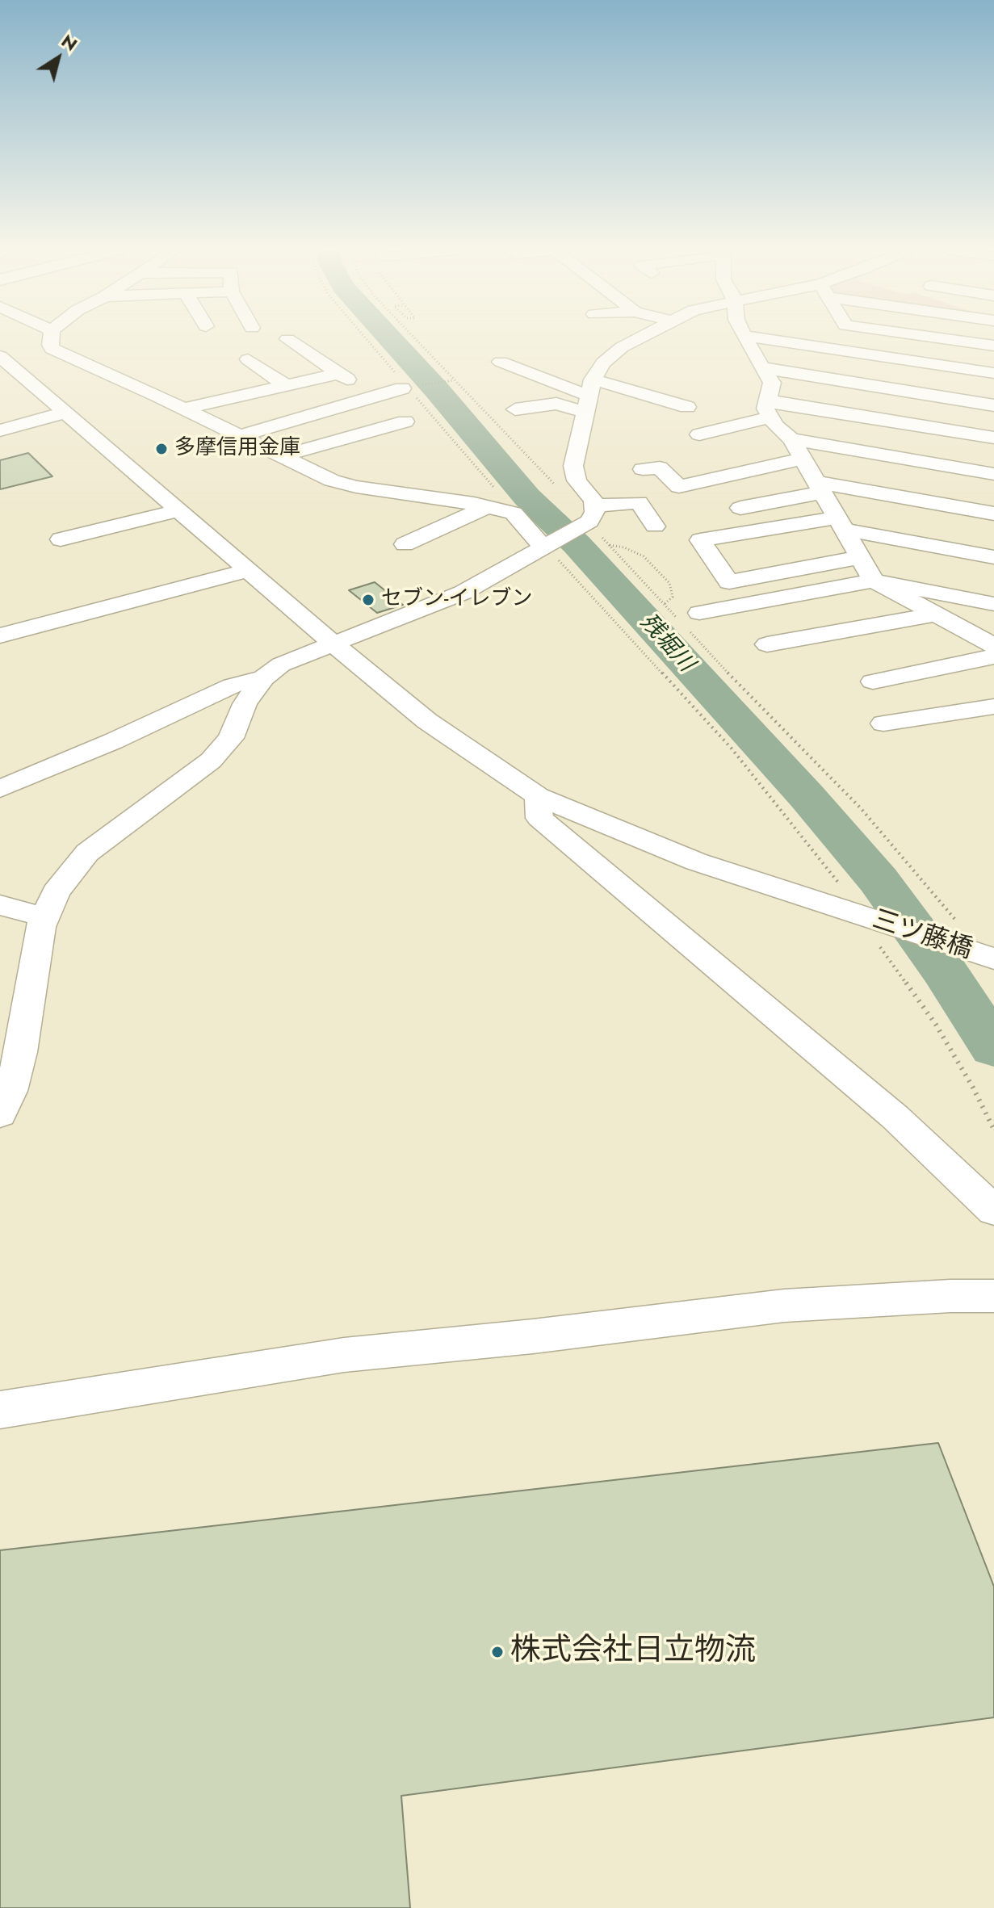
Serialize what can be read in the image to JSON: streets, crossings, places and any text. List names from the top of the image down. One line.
{"streets":{"street":["三ツ藤橋"]},"water":["残堀川"],"places":["多摩信用金庫","セブン-イレブン","株式会社日立物流"],"north":"top right"}
